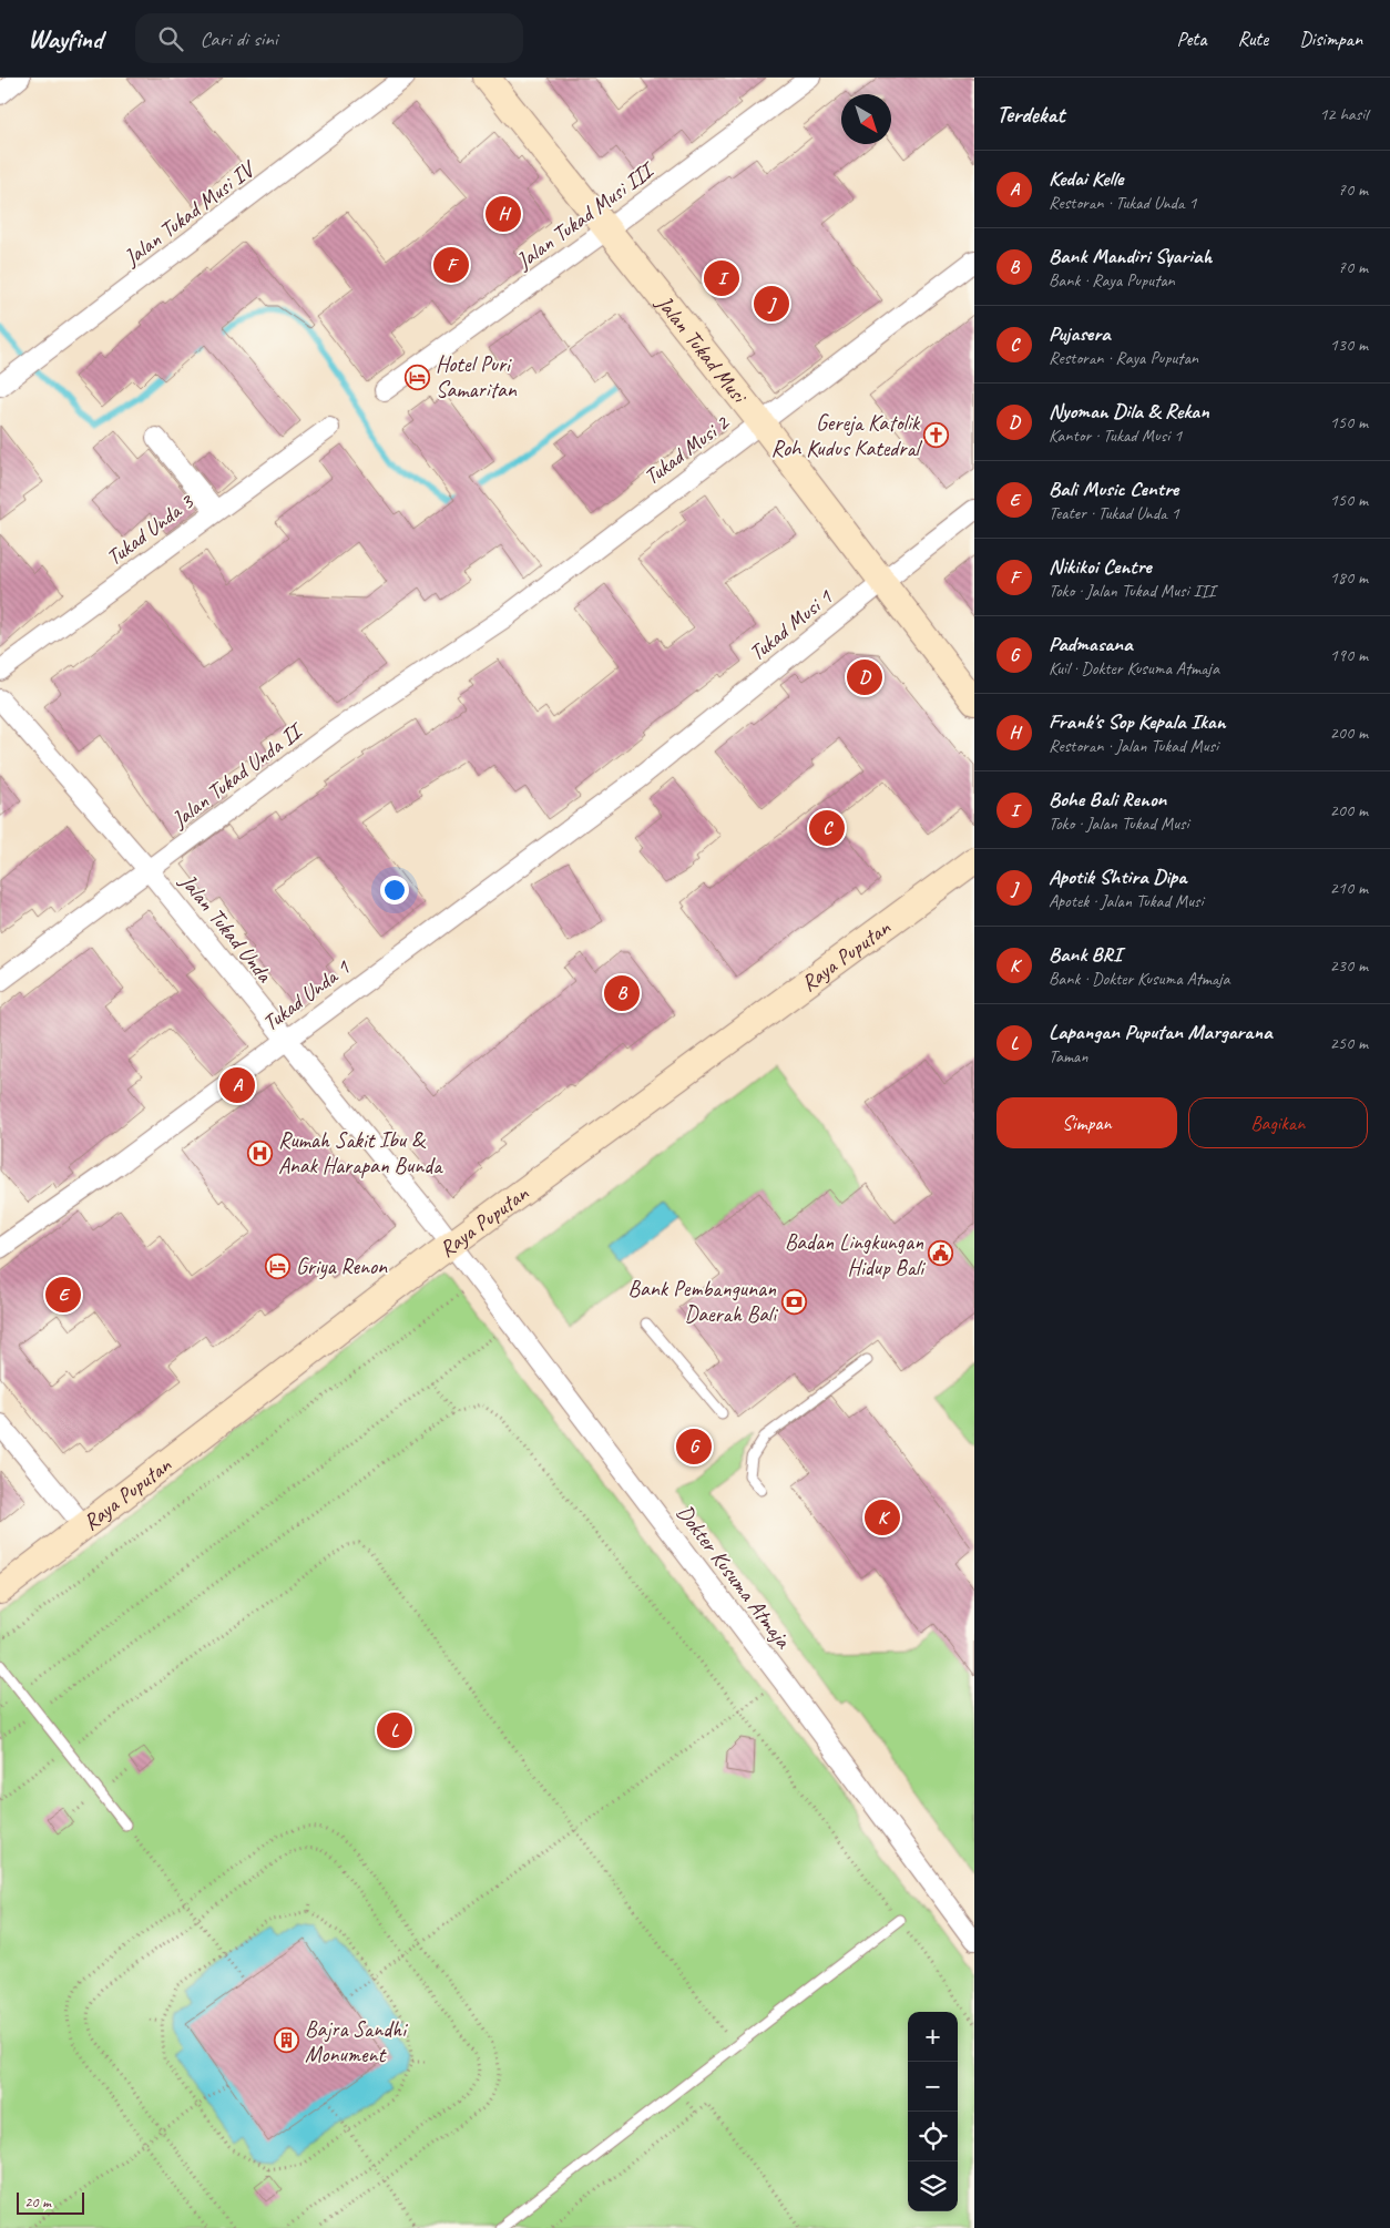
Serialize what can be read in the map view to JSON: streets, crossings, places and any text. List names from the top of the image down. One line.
{"streets":{"main road":["Jalan Tukad Musi","Raya Puputan"],"street":["Jalan Tukad Musi IV","Jalan Tukad Musi III","Tukad Musi 2","Tukad Unda 3","Tukad Musi 1","Jalan Tukad Unda II","Jalan Tukad Unda","Tukad Unda 1","Dokter Kusuma Atmaja"]},"crossings":[["Jalan Tukad Musi III","Jalan Tukad Musi"],["Jalan Tukad Musi","Tukad Musi 2"],["Jalan Tukad Musi","Tukad Musi 1"],["Tukad Musi 2","Jalan Tukad Unda II"],["Tukad Musi 1","Tukad Unda 1"],["Jalan Tukad Unda II","Jalan Tukad Unda"],["Jalan Tukad Unda","Raya Puputan"],["Jalan Tukad Unda","Tukad Unda 1"],["Jalan Tukad Unda","Dokter Kusuma Atmaja"],["Raya Puputan","Dokter Kusuma Atmaja"]],"places":{"hotel":["Hotel Puri Samaritan","Griya Renon"],"church":["Gereja Katolik Roh Kudus Katedral"],"hospital":["Rumah Sakit Ibu & Anak Harapan Bunda"],"public building":["Badan Lingkungan Hidup Bali"],"bank":["Bank Pembangunan Daerah Bali"],"building":["Bajra Sandhi Monument"]},"scale_bar":"20 m","north":"bottom right","page":{"header":"Wayfind","search":"Cari di sini","nav":["Peta","Rute","Disimpan"],"heading":["Terdekat","12 hasil"],"list":[{"mark":"A","name":"Kedai Kelle","note":"Restoran · Tukad Unda 1","value":"70 m"},{"mark":"B","name":"Bank Mandiri Syariah","note":"Bank · Raya Puputan","value":"70 m"},{"mark":"C","name":"Pujasera","note":"Restoran · Raya Puputan","value":"130 m"},{"mark":"D","name":"Nyoman Dila & Rekan","note":"Kantor · Tukad Musi 1","value":"150 m"},{"mark":"E","name":"Bali Music Centre","note":"Teater · Tukad Unda 1","value":"150 m"},{"mark":"F","name":"Nikikoi Centre","note":"Toko · Jalan Tukad Musi III","value":"180 m"},{"mark":"G","name":"Padmasana","note":"Kuil · Dokter Kusuma Atmaja","value":"190 m"},{"mark":"H","name":"Frank's Sop Kepala Ikan","note":"Restoran · Jalan Tukad Musi","value":"200 m"},{"mark":"I","name":"Bohe Bali Renon","note":"Toko · Jalan Tukad Musi","value":"200 m"},{"mark":"J","name":"Apotik Shtira Dipa","note":"Apotek · Jalan Tukad Musi","value":"210 m"},{"mark":"K","name":"Bank BRI","note":"Bank · Dokter Kusuma Atmaja","value":"230 m"},{"mark":"L","name":"Lapangan Puputan Margarana","note":"Taman","value":"250 m"}],"pins":["H","F","I","J","D","C","B","A","E","G","K","L"],"buttons":["Simpan","Bagikan"],"map_buttons":["+","−"],"scale":"20 m"}}
